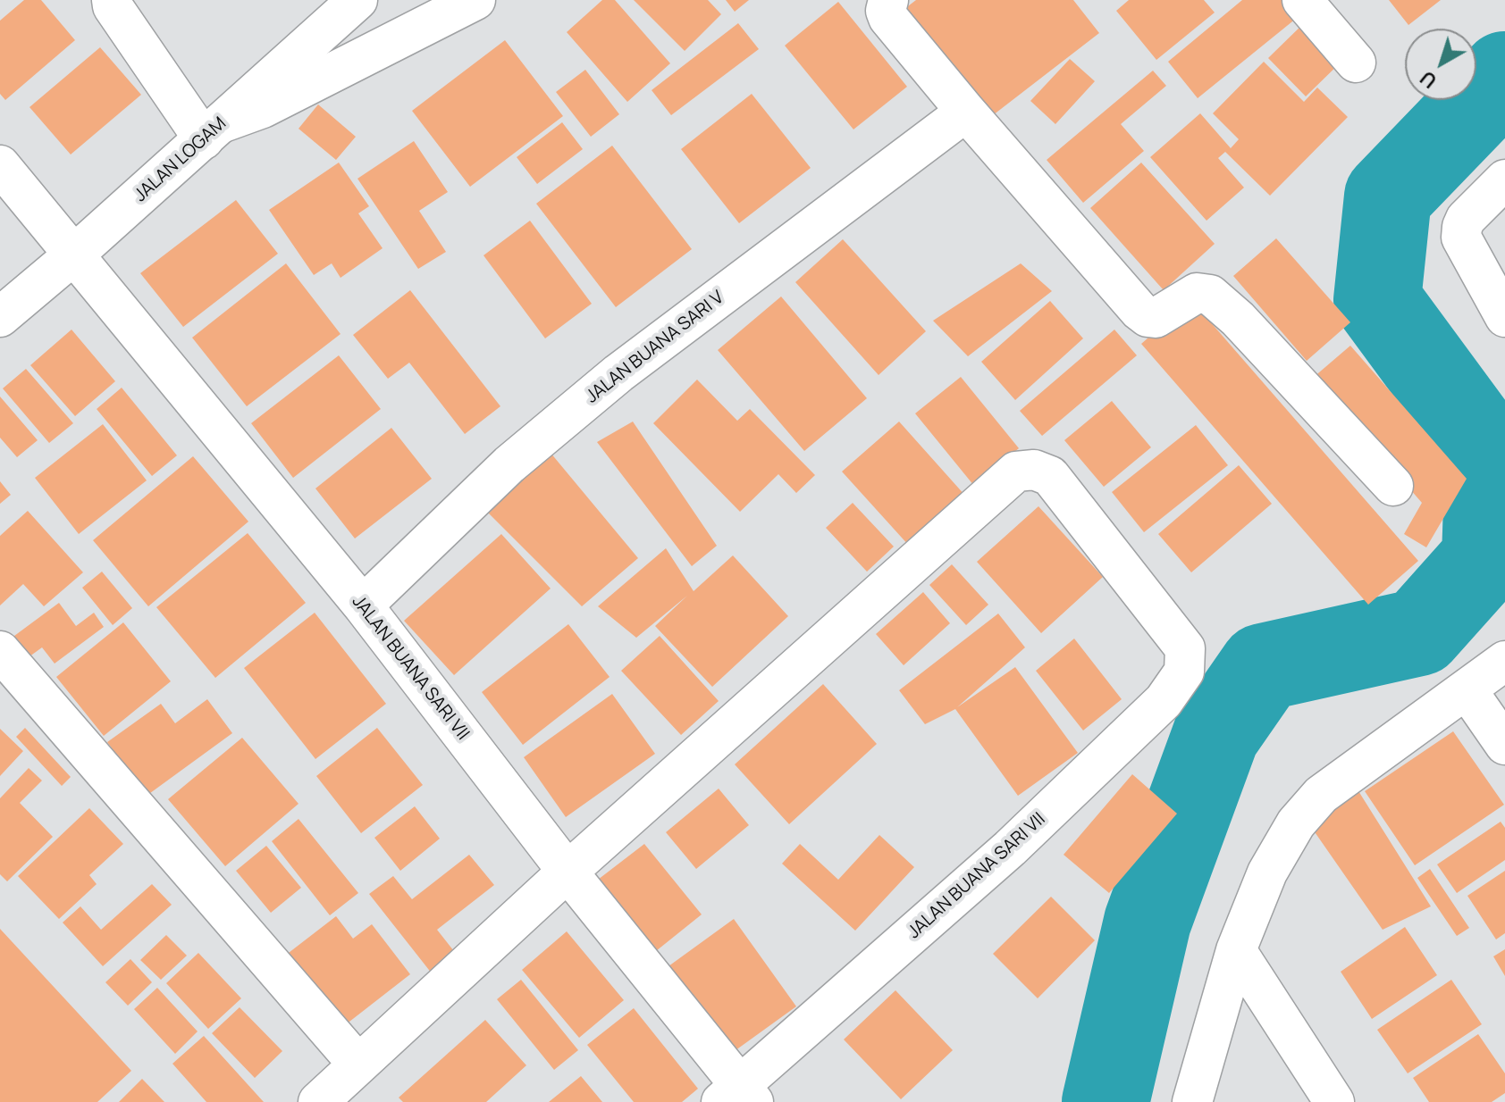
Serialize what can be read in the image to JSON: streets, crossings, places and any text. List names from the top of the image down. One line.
{"streets":{"street":["JALAN LOGAM","JALAN BUANA SARI V","JALAN BUANA SARI VII"]},"crossings":[["JALAN LOGAM","JALAN BUANA SARI VII"],["JALAN BUANA SARI V","JALAN BUANA SARI VII"]],"north":"bottom left"}
